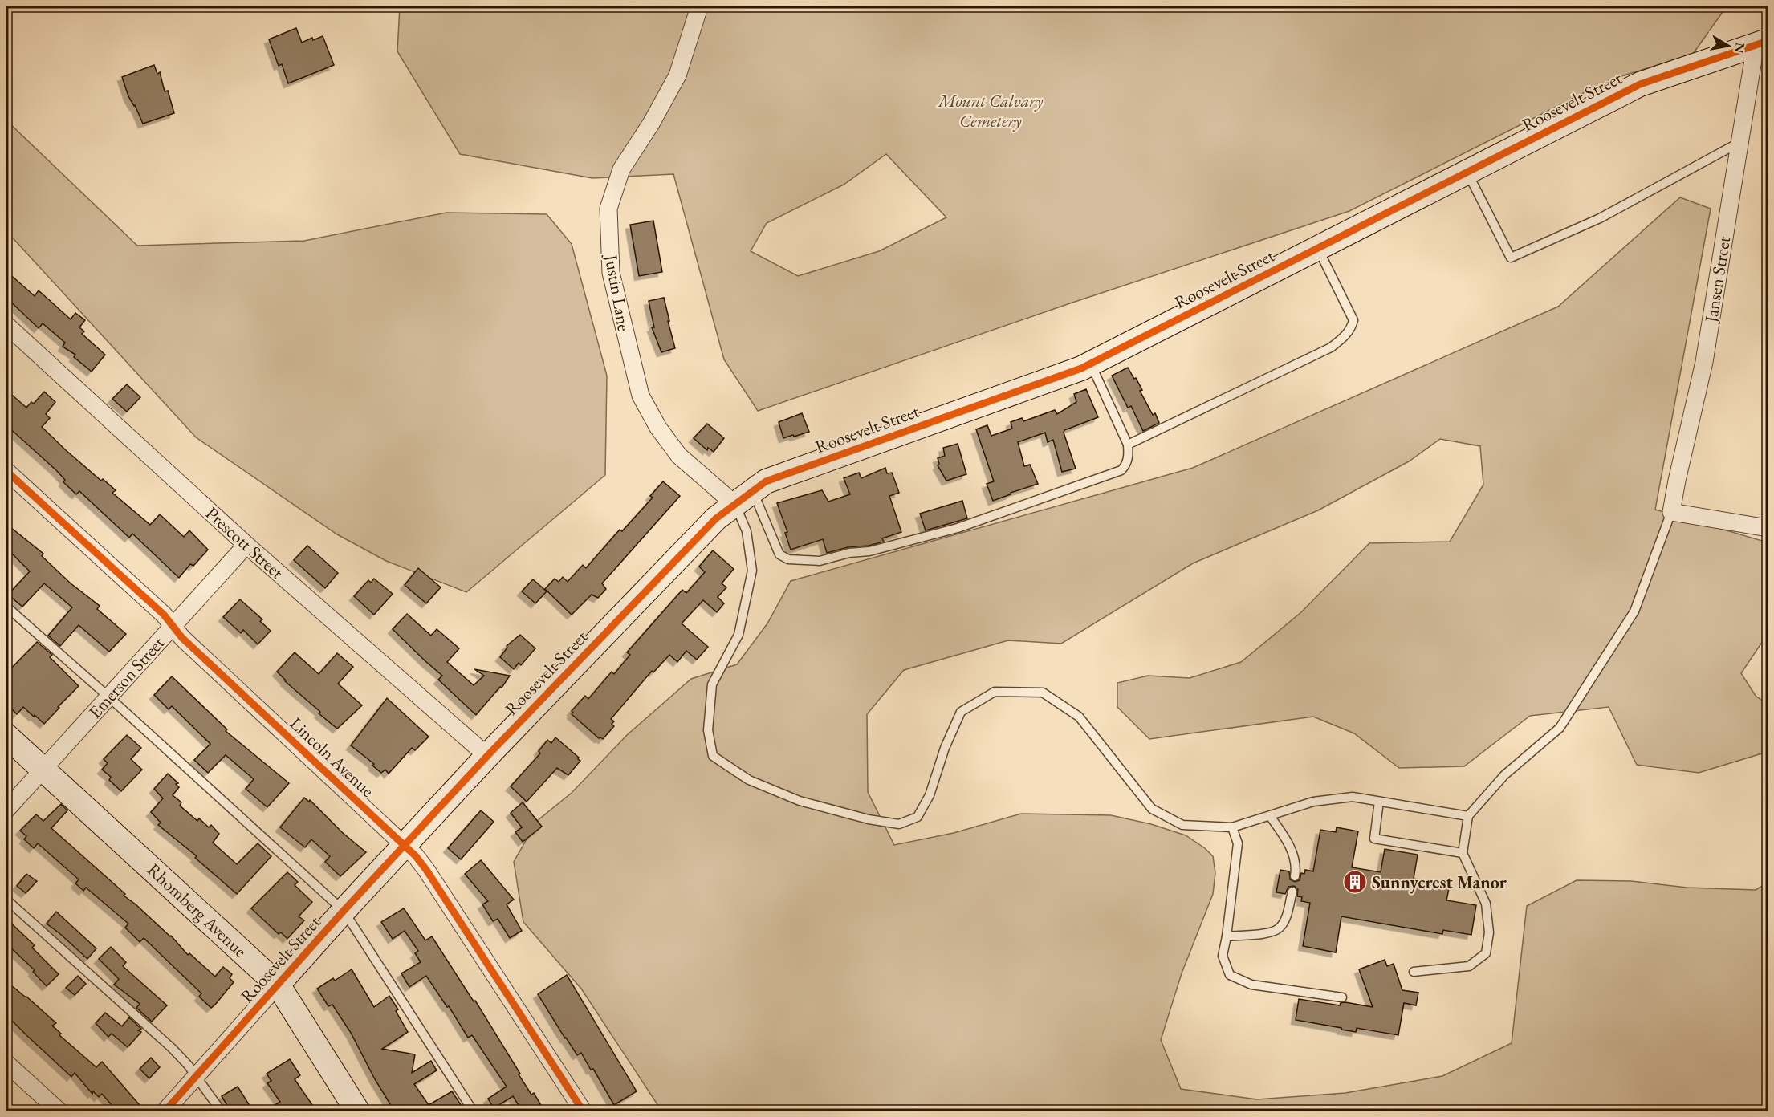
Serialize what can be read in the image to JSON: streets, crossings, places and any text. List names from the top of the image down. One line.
{"streets":{"street":["Roosevelt Street","Jansen Street","Justin Lane","Prescott Street","Emerson Street","Lincoln Avenue","Rhomberg Avenue"]},"crossings":[["Roosevelt Street","Jansen Street"],["Roosevelt Street","Justin Lane"],["Roosevelt Street","Prescott Street"],["Roosevelt Street","Lincoln Avenue"],["Roosevelt Street","Rhomberg Avenue"],["Prescott Street","Emerson Street"],["Emerson Street","Lincoln Avenue"],["Emerson Street","Rhomberg Avenue"]],"parks":["Mount Calvary Cemetery"],"places":{"building":["Sunnycrest Manor"]},"north":"right"}
